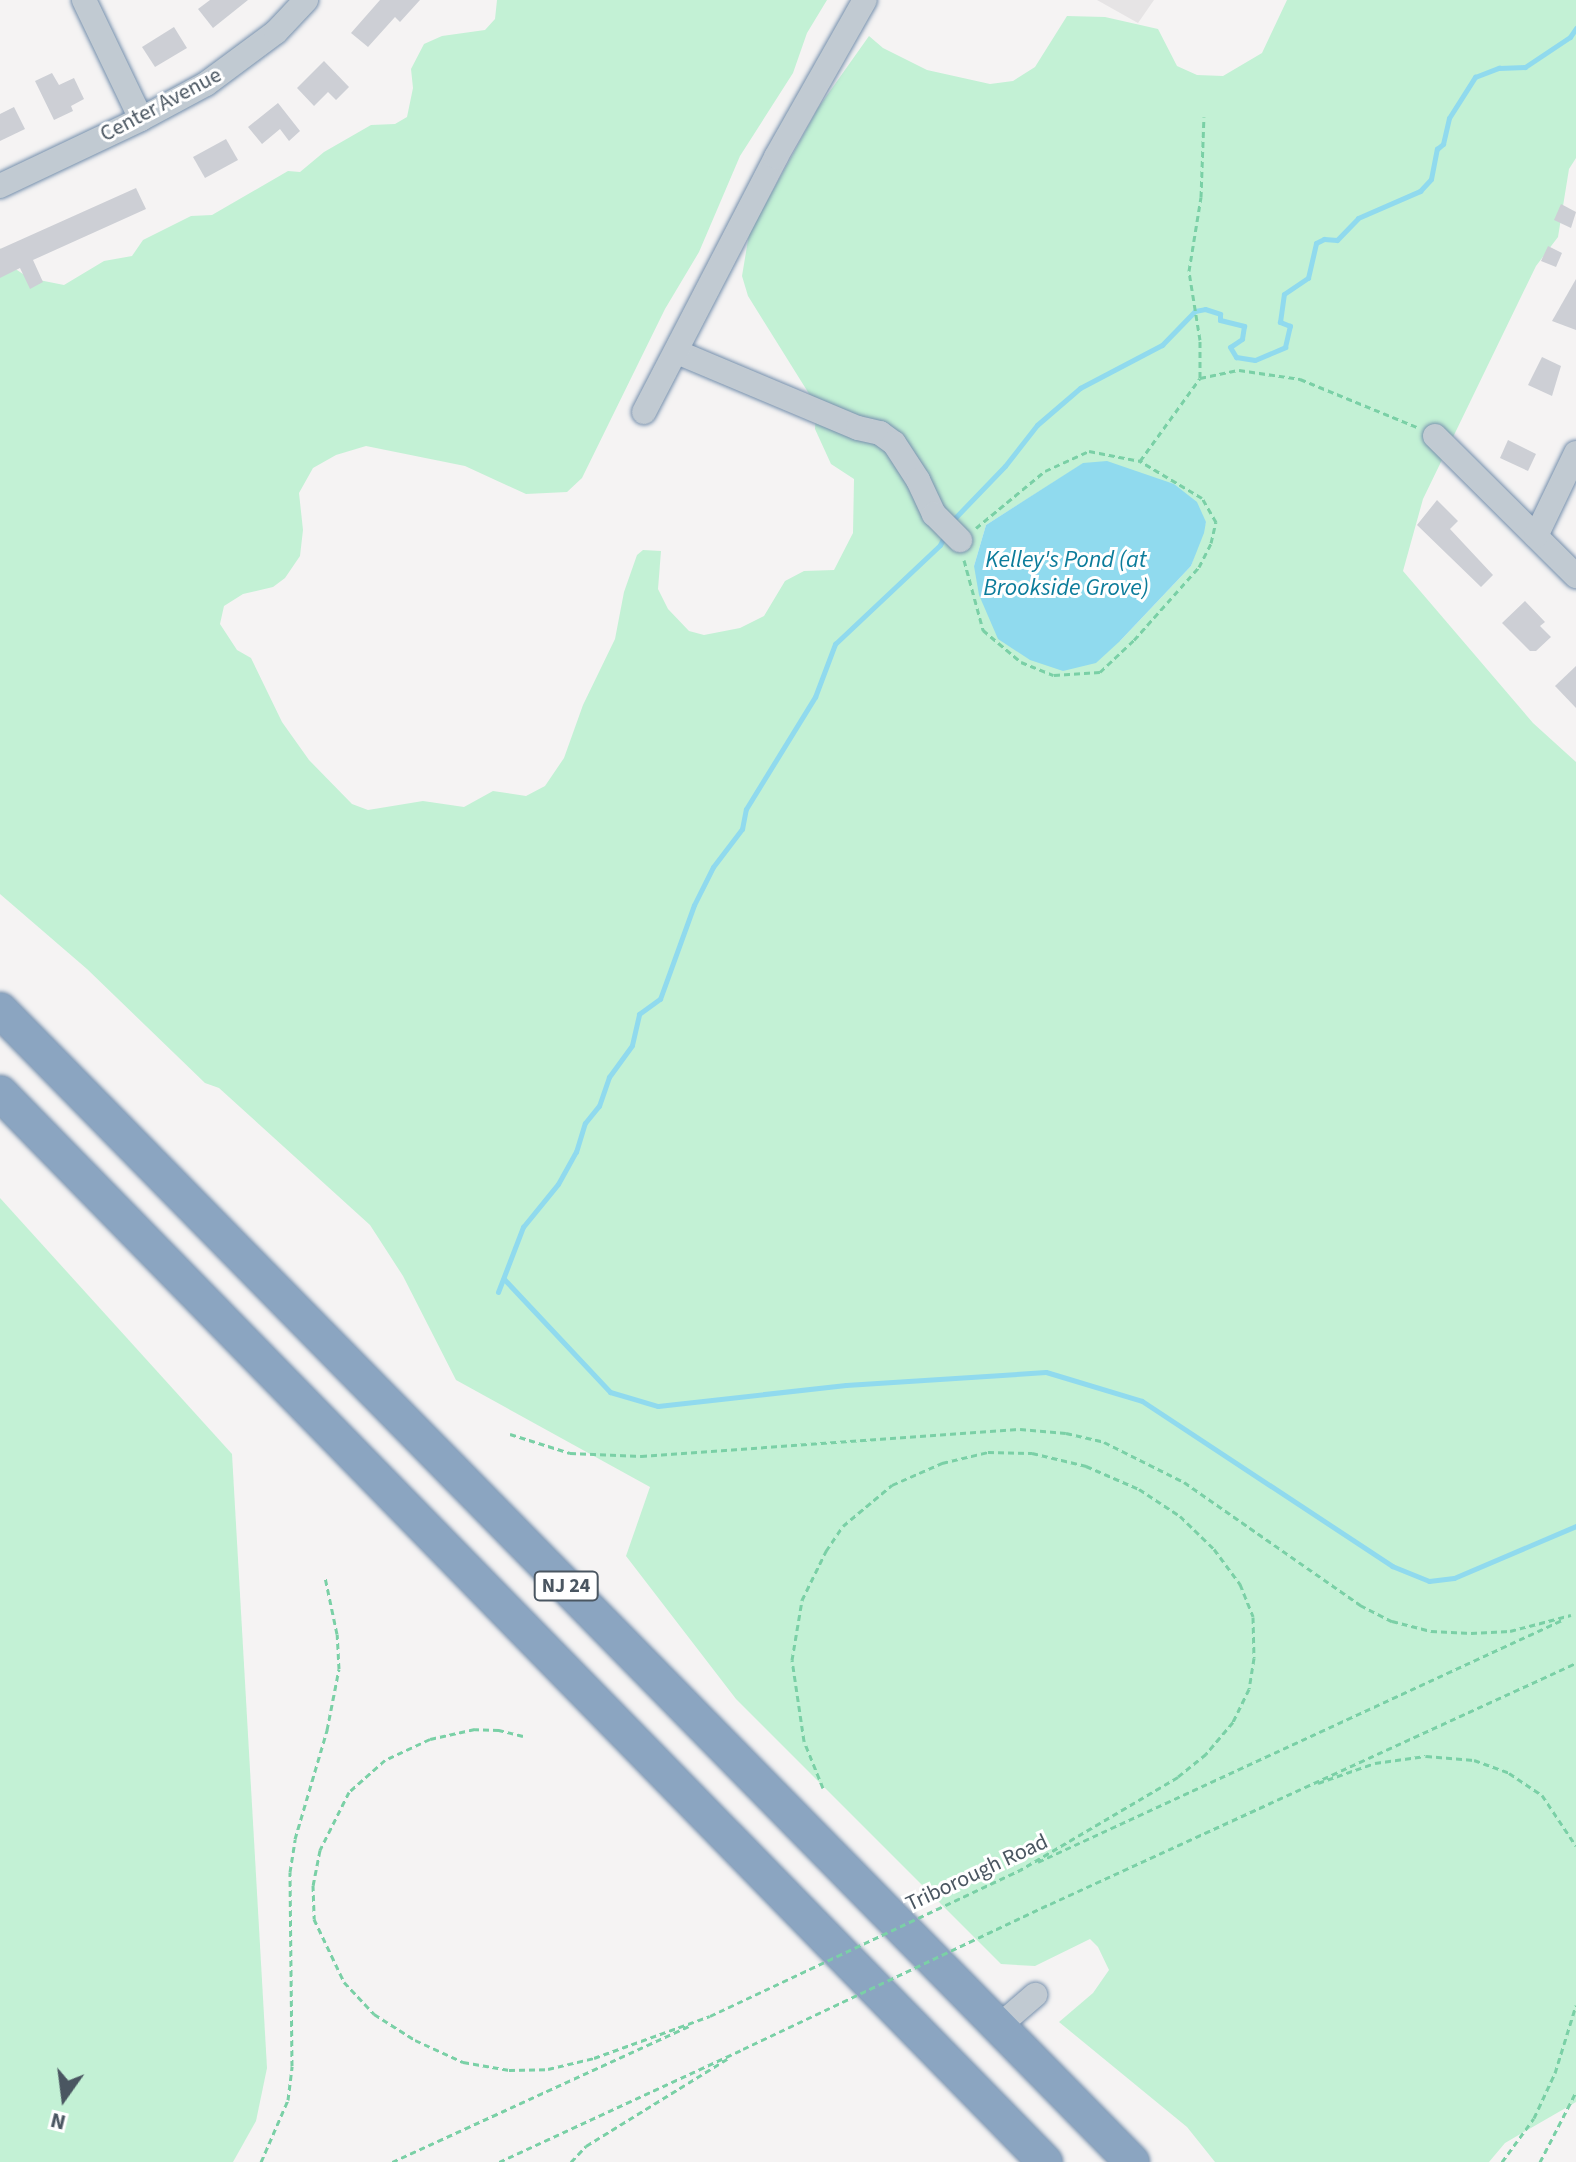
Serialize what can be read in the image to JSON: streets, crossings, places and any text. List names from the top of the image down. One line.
{"streets":{"highway":["NJ 24"],"street":["Center Avenue"],"path":["Triborough Road"]},"water":["Kelley's Pond (at Brookside Grove)"],"north":"bottom"}
